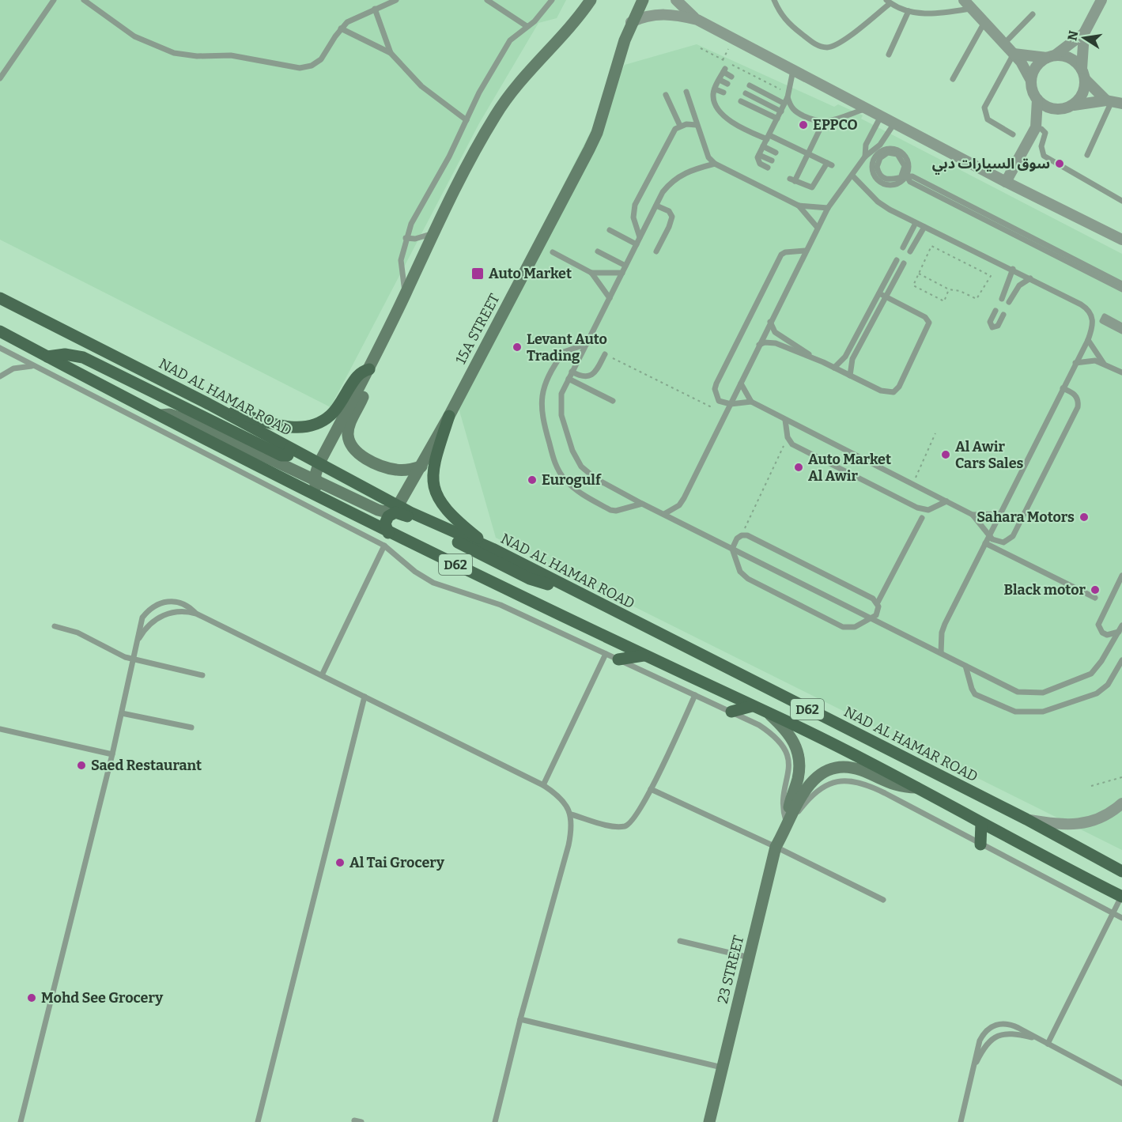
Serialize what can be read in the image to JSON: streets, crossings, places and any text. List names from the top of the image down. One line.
{"streets":{"main road":["15A STREET","NAD AL HAMAR ROAD","D62","23 STREET"]},"crossings":[["15A STREET","NAD AL HAMAR ROAD"],["D62","23 STREET"]],"places":{"other":["EPPCO","سوق السيارات دبي","Levant Auto Trading","Al Awir Cars Sales","Auto Market Al Awir","Eurogulf","Sahara Motors","Black motor","Saed Restaurant","Al Tai Grocery","Mohd See Grocery"],"transit":["Auto Market"]},"north":"left"}
